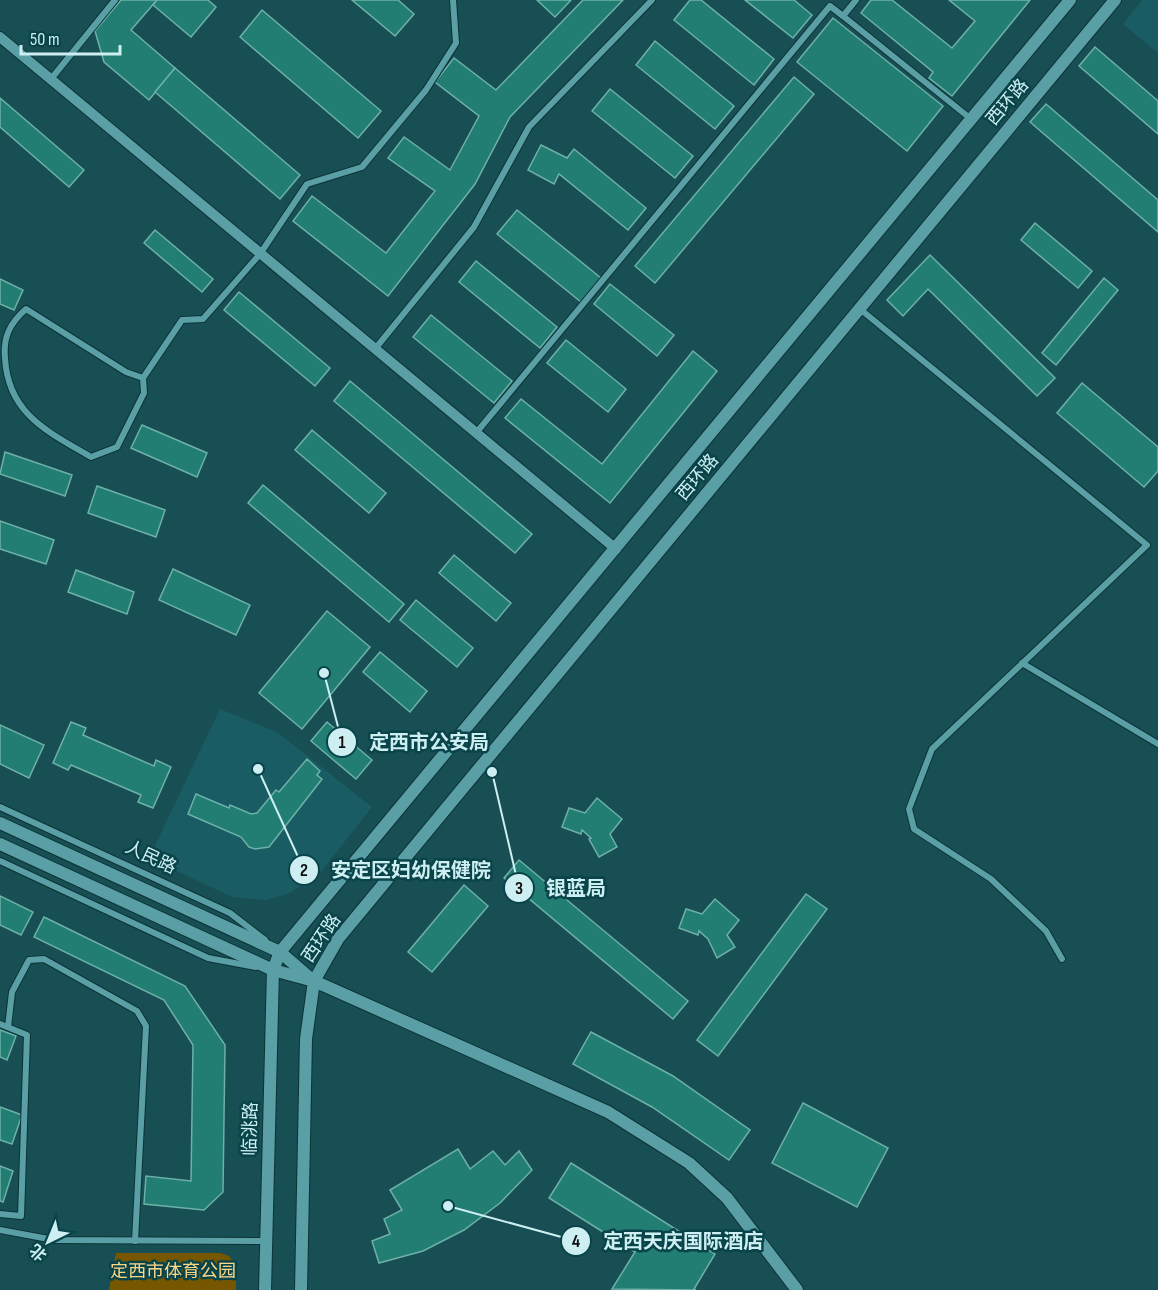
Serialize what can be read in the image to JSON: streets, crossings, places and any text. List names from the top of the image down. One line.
{"streets":{"main road":["西环路","人民路","临洮路"]},"crossings":[["西环路","人民路"],["西环路","临洮路"]],"parks":["定西市体育公园"],"places":["定西市公安局","安定区妇幼保健院","银蓝局","定西天庆国际酒店"],"scale_bar":"50 m","north":"bottom left"}
